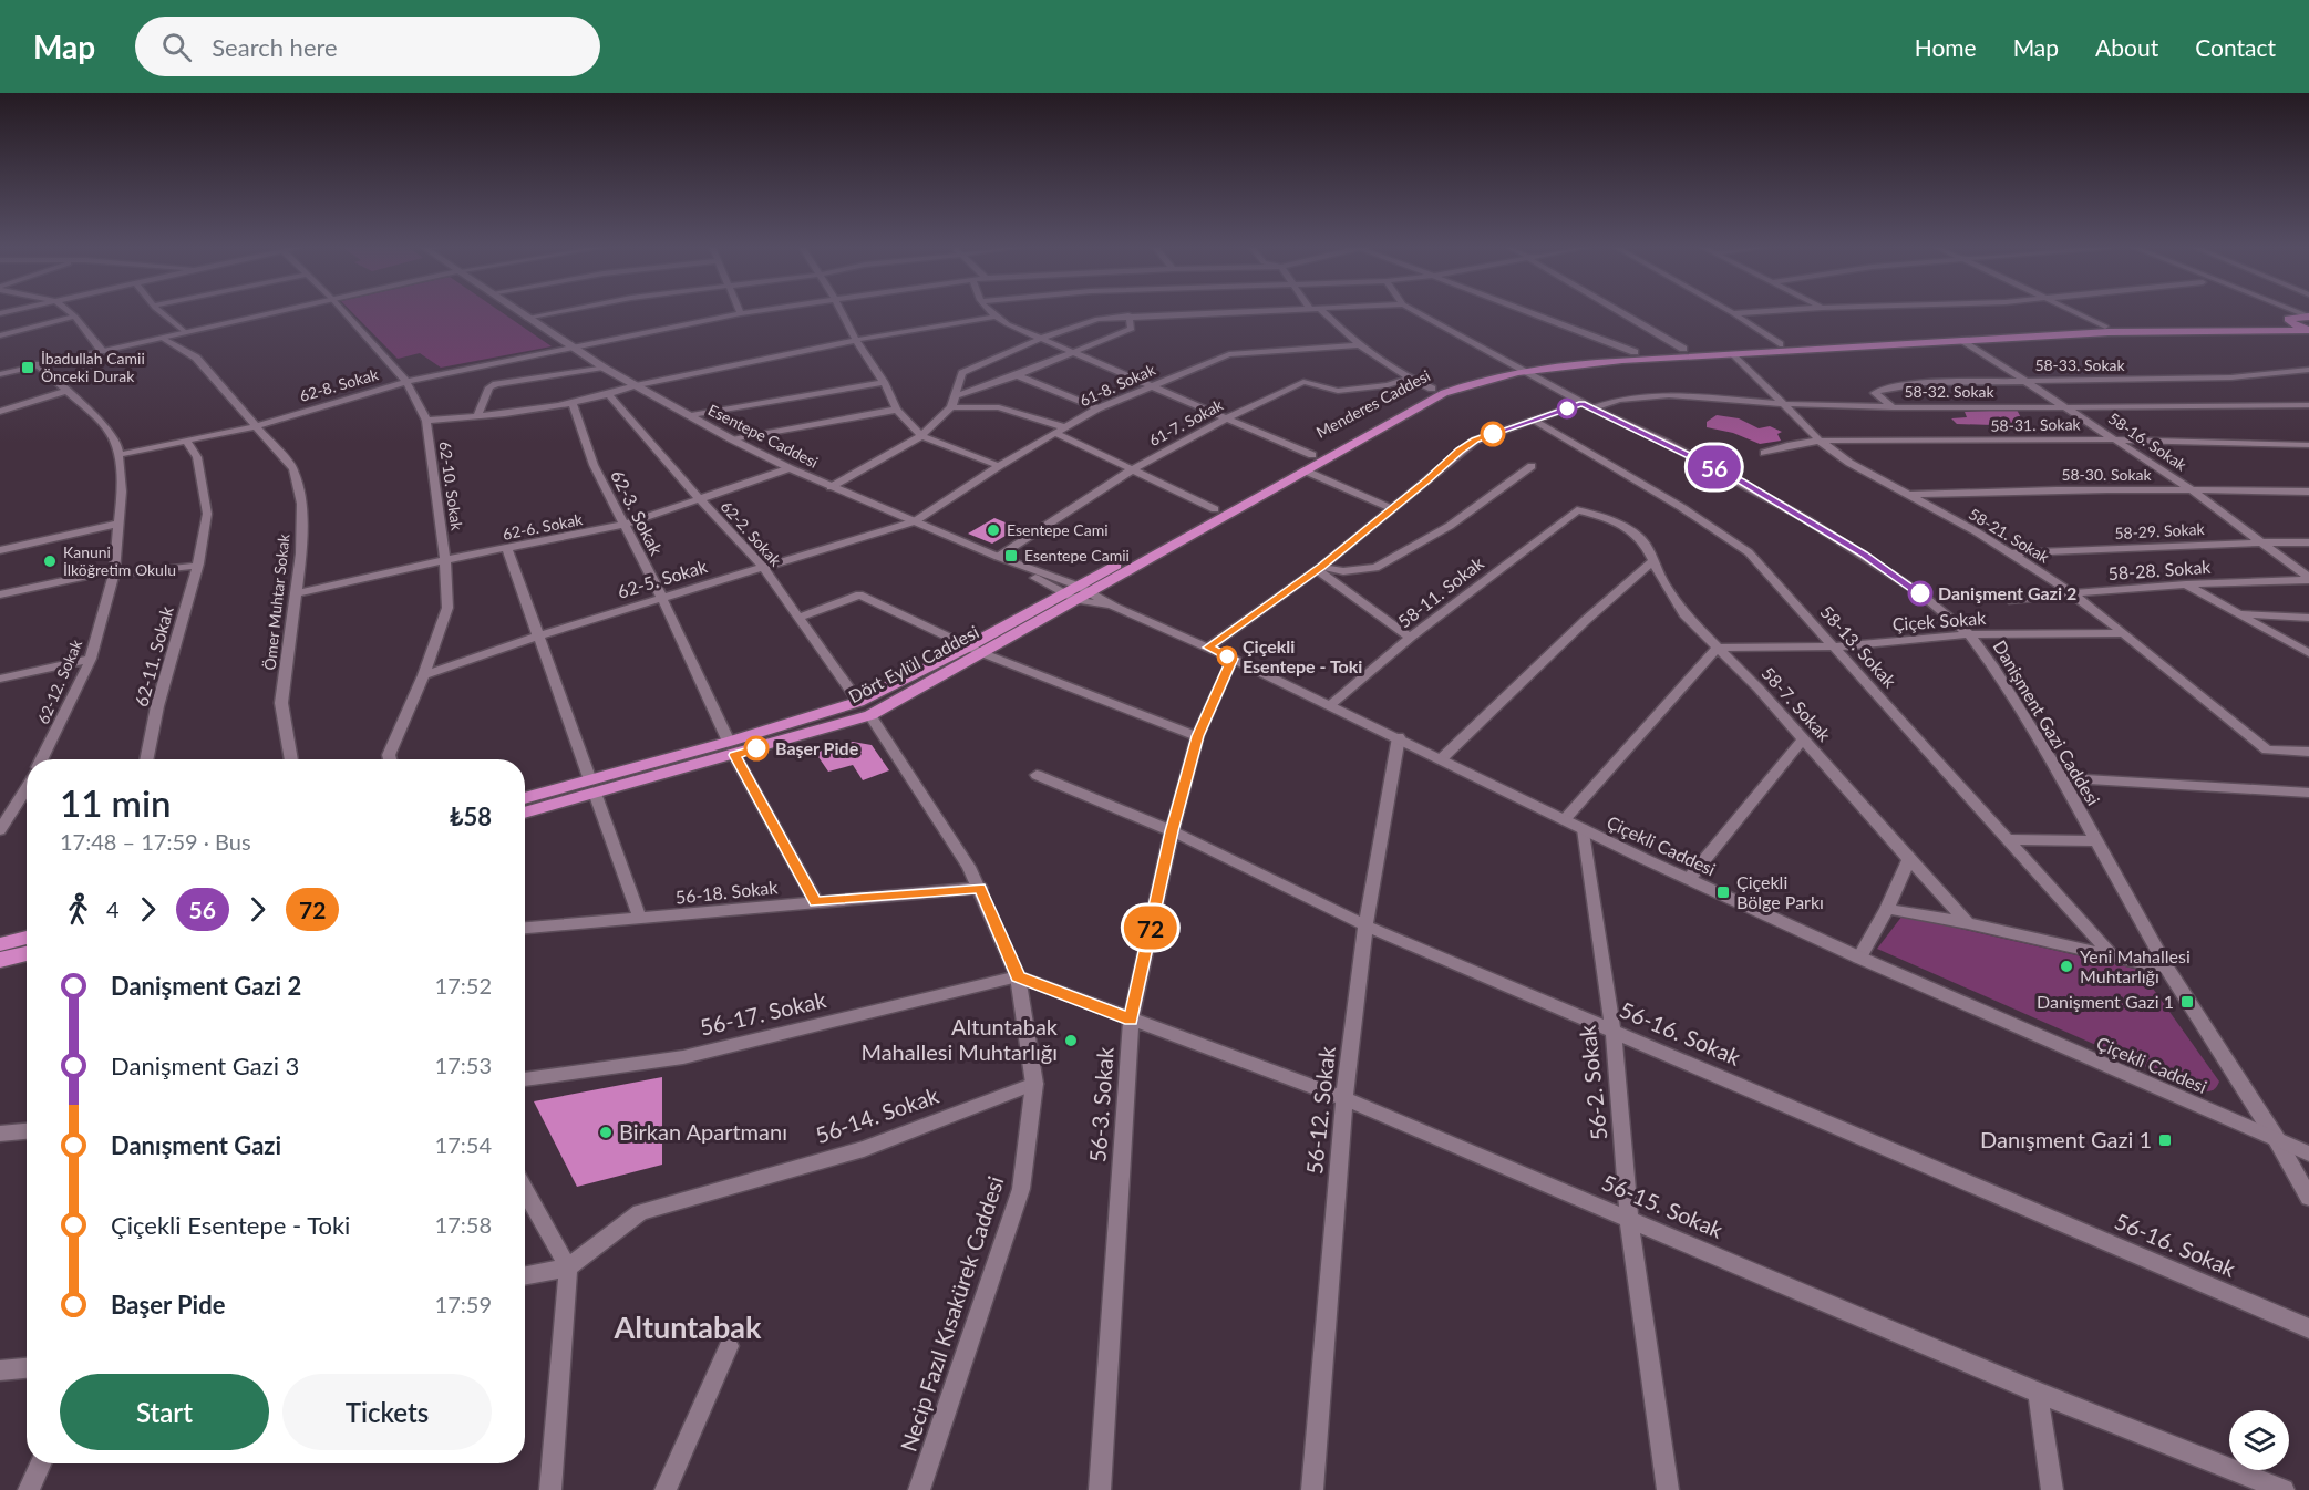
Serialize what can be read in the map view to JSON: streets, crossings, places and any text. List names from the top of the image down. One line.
{"streets":{"main road":["Menderes Caddesi","Dört Eylül Caddesi"],"street":["58-33. Sokak","62-8. Sokak","61-8. Sokak","58-32. Sokak","61-7. Sokak","58-31. Sokak","Esentepe Caddesi","58-16. Sokak","58-30. Sokak","62-10. Sokak","62-3. Sokak","62-6. Sokak","58-29. Sokak","62-2. Sokak","58-21. Sokak","58-28. Sokak","62-5. Sokak","58-11. Sokak","Ömer Muhtar Sokak","Çiçek Sokak","58-13. Sokak","62-11. Sokak","62-12. Sokak","58-7. Sokak","Danişment Gazi Caddesi","Çiçekli Caddesi","56-18. Sokak","56-17. Sokak","56-16. Sokak","56-2. Sokak","56-3. Sokak","56-12. Sokak","56-14. Sokak","56-15. Sokak","Necip Fazıl Kısakürek Caddesi"]},"crossings":[["58-33. Sokak","58-32. Sokak"],["58-33. Sokak","58-16. Sokak"],["62-8. Sokak","Esentepe Caddesi"],["62-8. Sokak","62-10. Sokak"],["62-8. Sokak","Ömer Muhtar Sokak"],["62-8. Sokak","62-11. Sokak"],["62-8. Sokak","62-12. Sokak"],["61-8. Sokak","Esentepe Caddesi"],["61-8. Sokak","62-5. Sokak"],["58-32. Sokak","58-16. Sokak"],["58-32. Sokak","58-21. Sokak"],["58-32. Sokak","58-13. Sokak"],["58-32. Sokak","Danişment Gazi Caddesi"],["58-32. Sokak","Çiçekli Caddesi"],["Menderes Caddesi","Esentepe Caddesi"],["Menderes Caddesi","58-16. Sokak"],["Menderes Caddesi","58-21. Sokak"],["Menderes Caddesi","Dört Eylül Caddesi"],["Menderes Caddesi","Danişment Gazi Caddesi"],["Menderes Caddesi","Çiçekli Caddesi"],["61-7. Sokak","Esentepe Caddesi"],["58-31. Sokak","58-16. Sokak"],["58-31. Sokak","58-21. Sokak"],["Esentepe Caddesi","62-6. Sokak"],["Esentepe Caddesi","62-5. Sokak"],["Esentepe Caddesi","Dört Eylül Caddesi"],["Esentepe Caddesi","Çiçekli Caddesi"],["58-16. Sokak","58-30. Sokak"],["58-16. Sokak","58-29. Sokak"],["58-16. Sokak","58-28. Sokak"],["58-30. Sokak","58-21. Sokak"],["62-10. Sokak","62-6. Sokak"],["62-10. Sokak","62-5. Sokak"],["62-3. Sokak","62-6. Sokak"],["62-3. Sokak","62-5. Sokak"],["62-3. Sokak","Dört Eylül Caddesi"],["62-3. Sokak","56-18. Sokak"],["62-6. Sokak","62-2. Sokak"],["62-6. Sokak","Ömer Muhtar Sokak"],["58-29. Sokak","58-21. Sokak"],["62-2. Sokak","62-5. Sokak"],["62-2. Sokak","Dört Eylül Caddesi"],["58-21. Sokak","58-28. Sokak"],["58-21. Sokak","Çiçek Sokak"],["58-11. Sokak","58-7. Sokak"],["58-11. Sokak","Çiçekli Caddesi"],["Çiçek Sokak","58-13. Sokak"],["Çiçek Sokak","58-7. Sokak"],["Çiçek Sokak","Danişment Gazi Caddesi"],["Dört Eylül Caddesi","Çiçekli Caddesi"],["Dört Eylül Caddesi","Necip Fazıl Kısakürek Caddesi"],["Danişment Gazi Caddesi","Çiçekli Caddesi"],["Çiçekli Caddesi","56-2. Sokak"],["Çiçekli Caddesi","56-3. Sokak"],["Çiçekli Caddesi","56-12. Sokak"],["56-18. Sokak","Necip Fazıl Kısakürek Caddesi"],["56-17. Sokak","56-15. Sokak"],["56-17. Sokak","Necip Fazıl Kısakürek Caddesi"],["56-16. Sokak","56-2. Sokak"],["56-16. Sokak","56-3. Sokak"],["56-16. Sokak","56-12. Sokak"],["56-2. Sokak","56-15. Sokak"],["56-3. Sokak","56-15. Sokak"],["56-12. Sokak","56-15. Sokak"],["56-14. Sokak","Necip Fazıl Kısakürek Caddesi"],["56-15. Sokak","Necip Fazıl Kısakürek Caddesi"]],"districts":["Altuntabak"],"places":{"transit":["İbadullah Camii Önceki Durak","Esentepe Camii","Çiçekli Bölge Parkı","Danişment Gazi 1","Danışment Gazi 1"],"other":["Esentepe Cami","Kanuni İlköğretim Okulu","Danişment Gazi 2","Çiçekli Esentepe - Toki","Başer Pide","Yeni Mahallesi Muhtarlığı","Altuntabak Mahallesi Muhtarlığı","Birkan Apartmanı"]},"lines":["bus line 56","bus line 72"],"page":{"header":"Map","search":"Search here","nav":["Home","Map","About","Contact"],"on_map":["56","72"],"heading":["11 min","17:48 – 17:59 · Bus","₺58"],"legs":["4","56","72"],"list":[{"name":"Danişment Gazi 2","value":"17:52"},{"name":"Danişment Gazi 3","value":"17:53"},{"name":"Danışment Gazi","value":"17:54"},{"name":"Çiçekli Esentepe - Toki","value":"17:58"},{"name":"Başer Pide","value":"17:59"}],"buttons":["Start","Tickets"]}}
